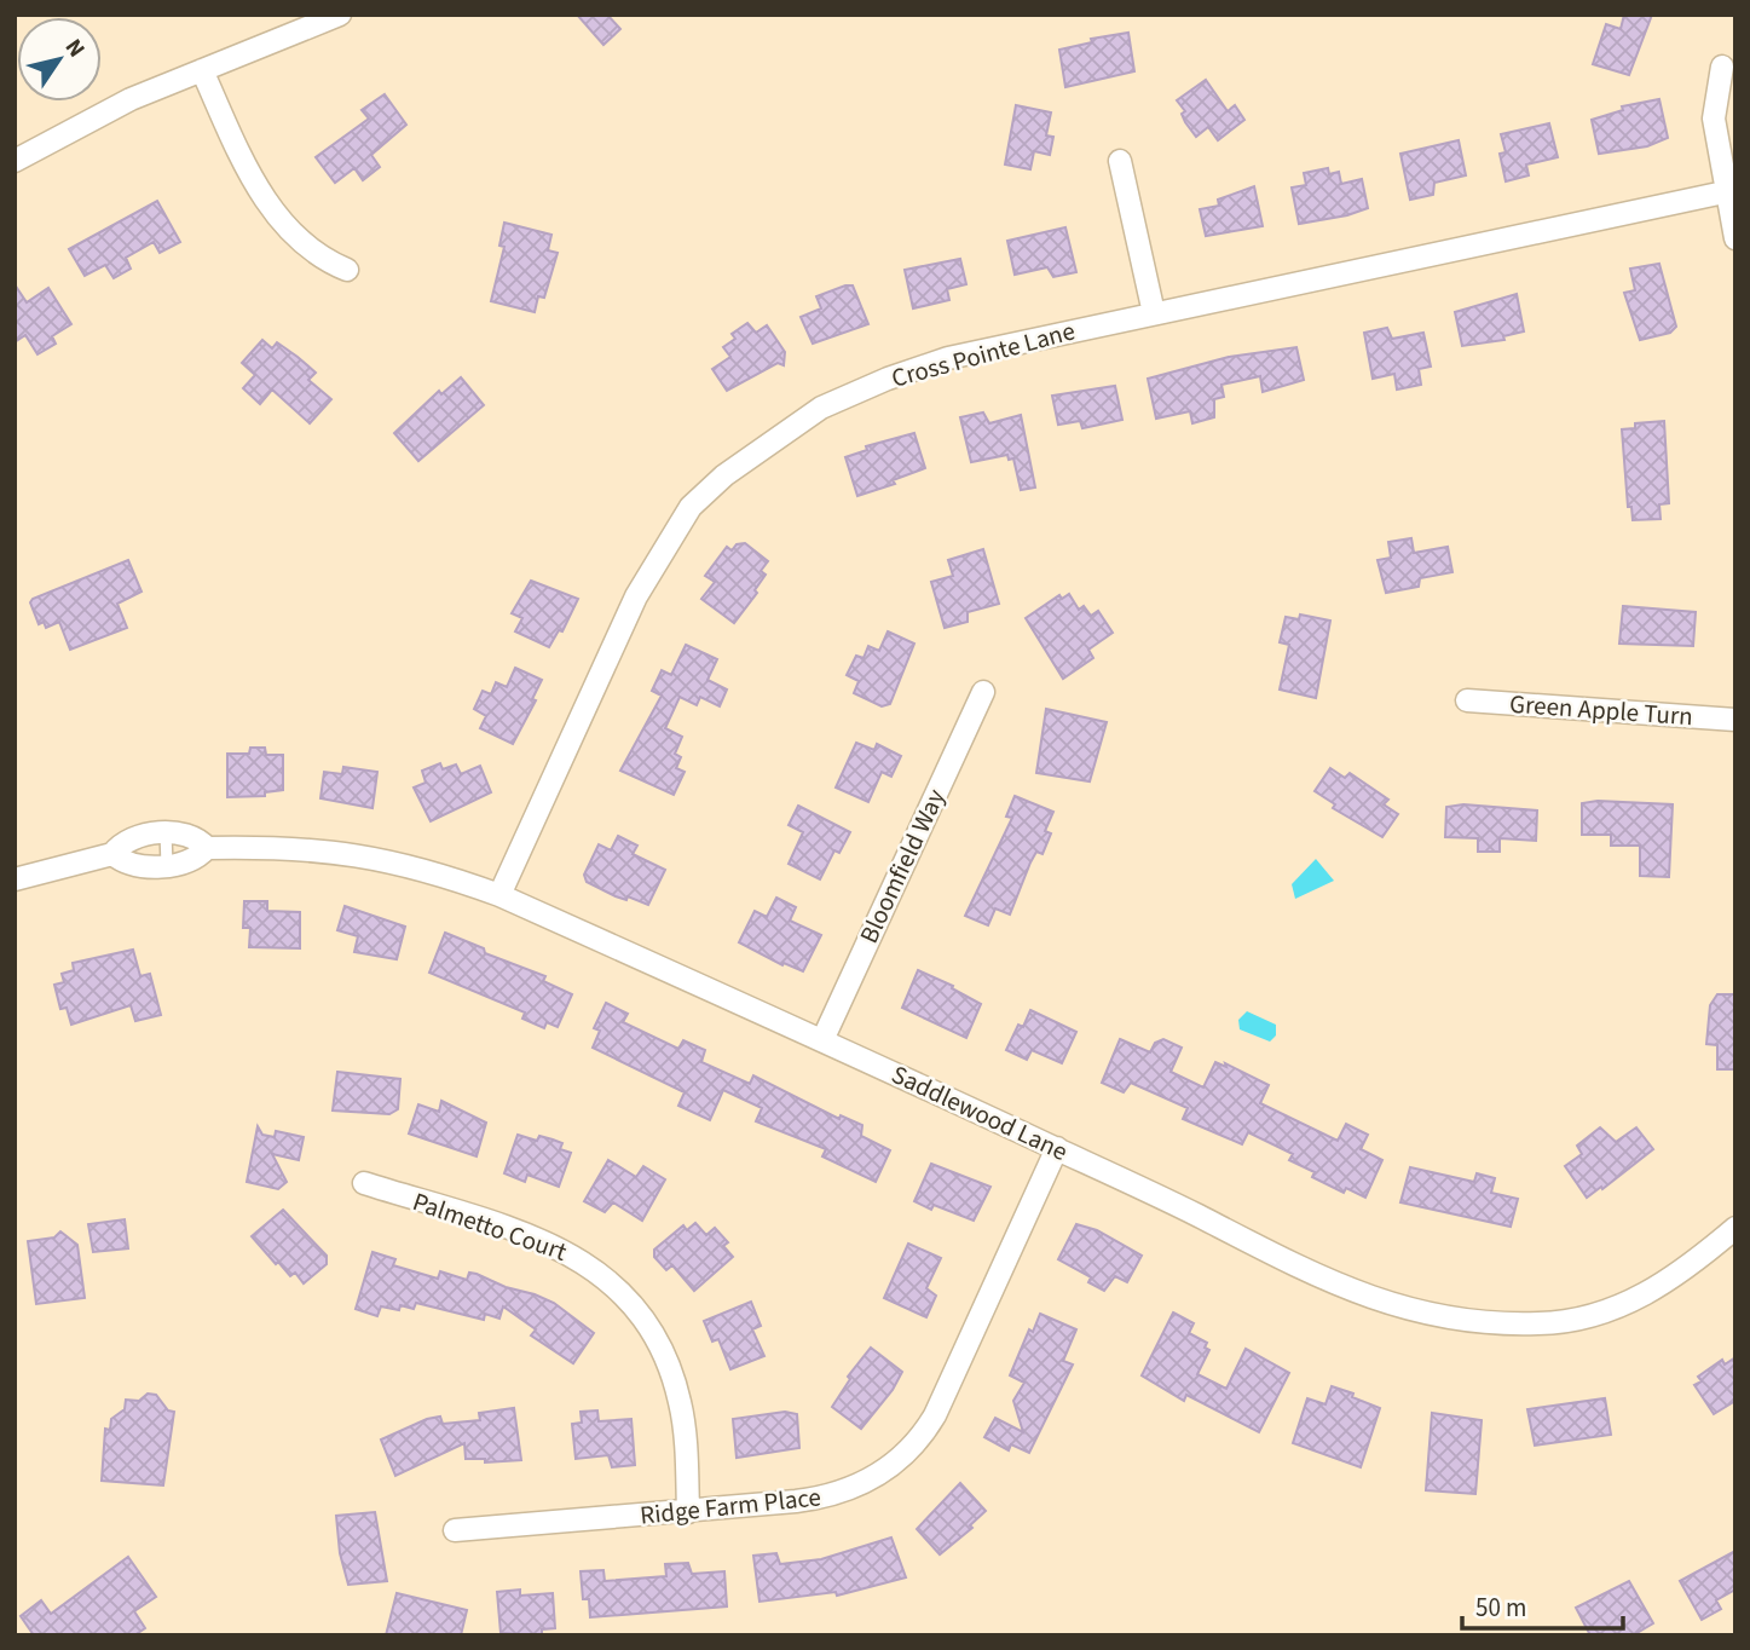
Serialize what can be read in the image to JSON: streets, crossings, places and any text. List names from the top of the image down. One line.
{"streets":{"street":["Cross Pointe Lane","Green Apple Turn","Bloomfield Way","Saddlewood Lane","Palmetto Court","Ridge Farm Place"]},"crossings":[["Cross Pointe Lane","Saddlewood Lane"],["Bloomfield Way","Saddlewood Lane"],["Saddlewood Lane","Ridge Farm Place"],["Palmetto Court","Ridge Farm Place"]],"scale_bar":"50 m","north":"top right"}
